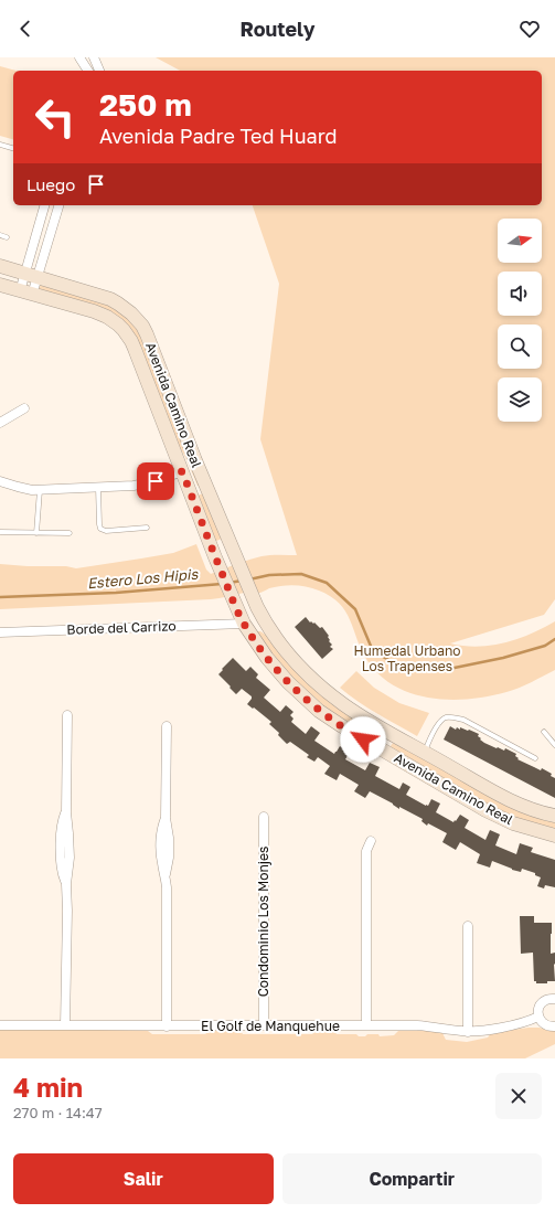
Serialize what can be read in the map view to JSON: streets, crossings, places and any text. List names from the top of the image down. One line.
{"streets":{"main road":["Avenida Camino Real"],"street":["Borde del Carrizo","Condominio Los Monjes","El Golf de Manquehue"]},"crossings":[["Avenida Camino Real","Borde del Carrizo"],["Condominio Los Monjes","El Golf de Manquehue"]],"water":["Estero Los Hipis"],"parks":["Humedal Urbano Los Trapenses"],"north":"right","page":{"header":"Routely","turn":["250 m","Avenida Padre Ted Huard"],"then":"Luego","heading":["4 min","270 m · 14:47"],"buttons":["Salir","Compartir"]}}
